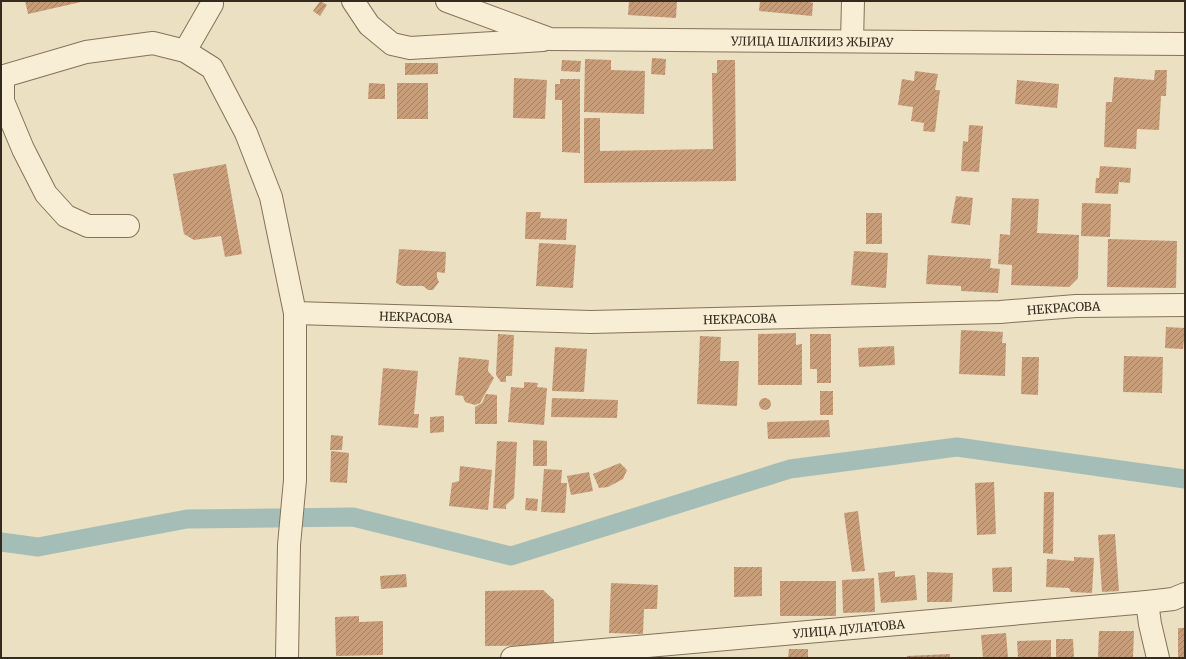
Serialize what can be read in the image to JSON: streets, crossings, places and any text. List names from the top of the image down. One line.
{"streets":{"street":["УЛИЦА ШАЛКИИЗ ЖЫРАУ","НЕКРАСОВА","УЛИЦА ДУЛАТОВА"]}}
